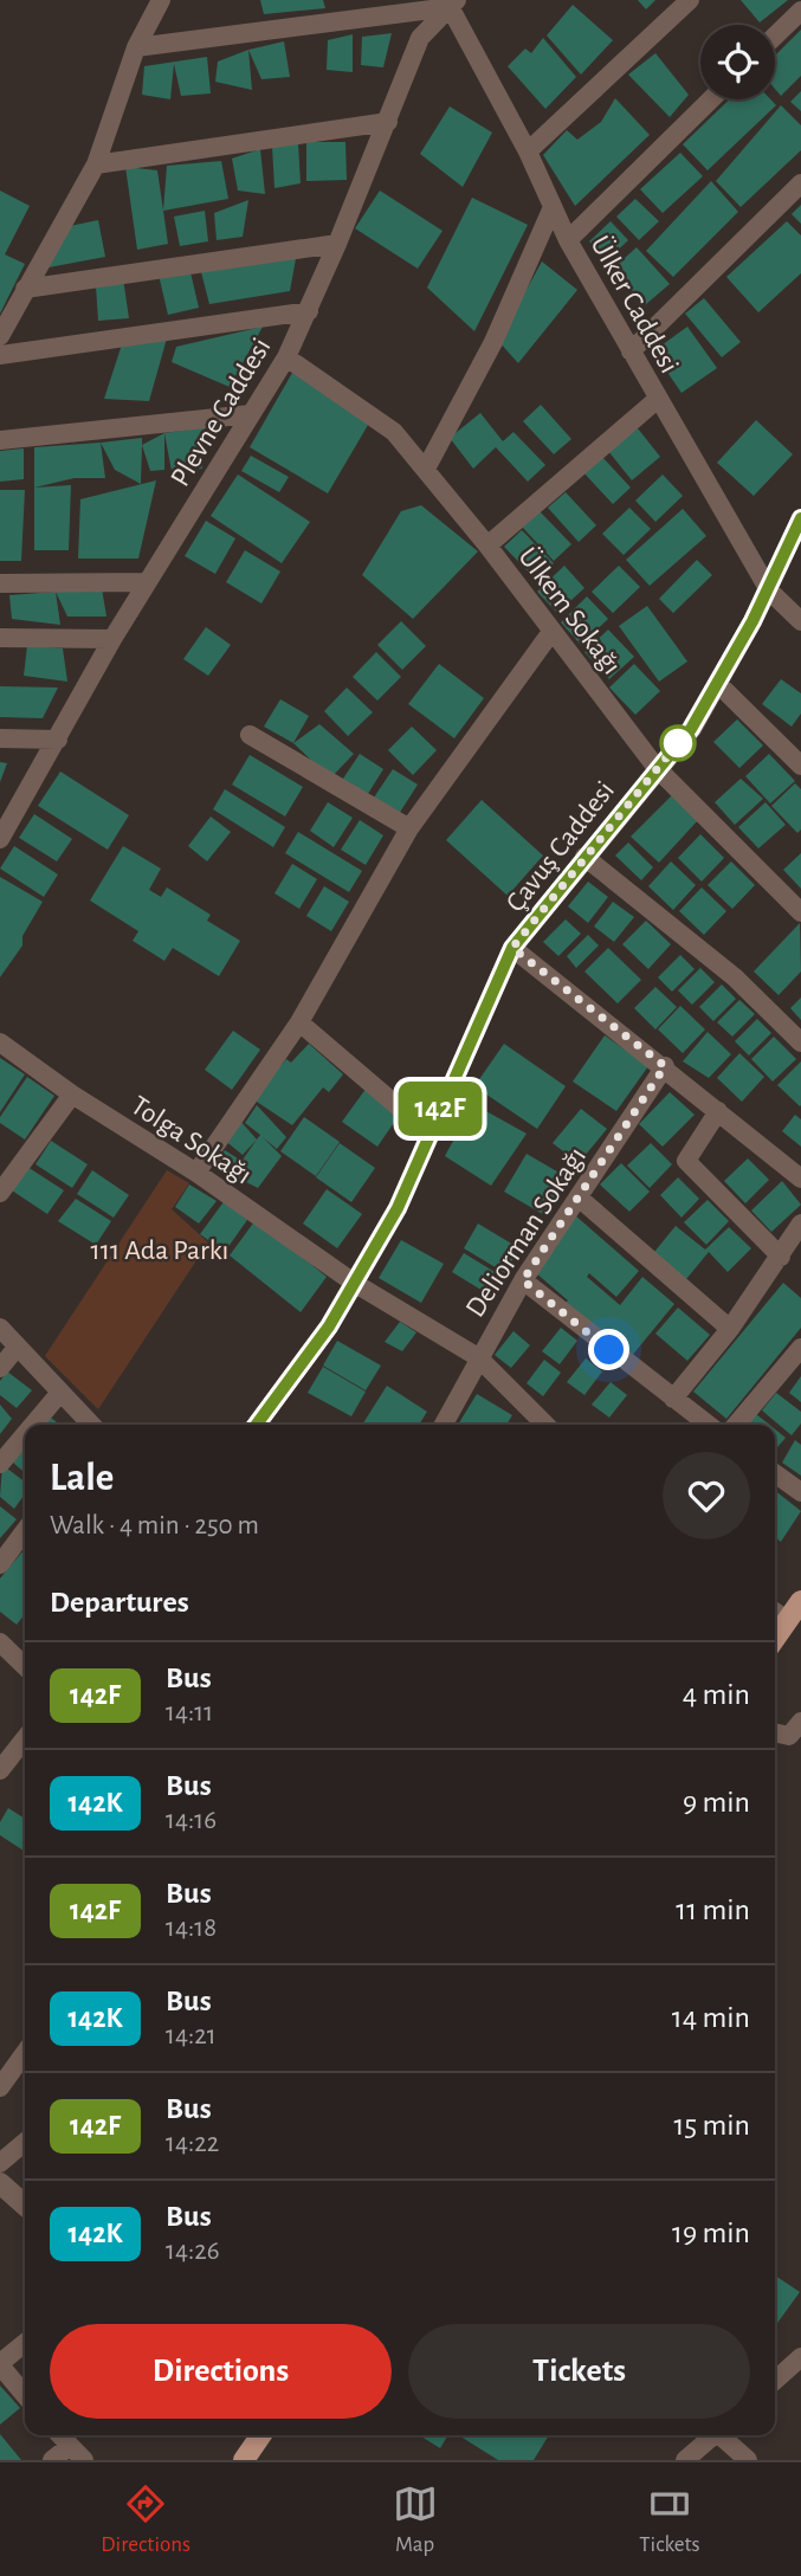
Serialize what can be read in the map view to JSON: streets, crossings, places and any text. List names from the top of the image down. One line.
{"streets":{"street":["Ülker Caddesi","Plevne Caddesi","Ülkem Sokağı","Çavuş Caddesi","Tolga Sokağı","Deliorman Sokağı"]},"crossings":[["Ülker Caddesi","Plevne Caddesi"],["Ülker Caddesi","Çavuş Caddesi"],["Plevne Caddesi","Ülkem Sokağı"],["Ülkem Sokağı","Çavuş Caddesi"],["Çavuş Caddesi","Tolga Sokağı"],["Tolga Sokağı","Deliorman Sokağı"]],"parks":["111 Ada Parkı"],"lines":["bus line 142F"],"page":{"on_map":"142F","heading":[["Lale","Walk · 4 min · 250 m"],"Departures"],"list":[{"mark":"142F","name":"Bus","note":"14:11","value":"4 min"},{"mark":"142K","name":"Bus","note":"14:16","value":"9 min"},{"mark":"142F","name":"Bus","note":"14:18","value":"11 min"},{"mark":"142K","name":"Bus","note":"14:21","value":"14 min"},{"mark":"142F","name":"Bus","note":"14:22","value":"15 min"},{"mark":"142K","name":"Bus","note":"14:26","value":"19 min"}],"buttons":["Directions","Tickets"],"tabs":["Directions","Map","Tickets"]}}
